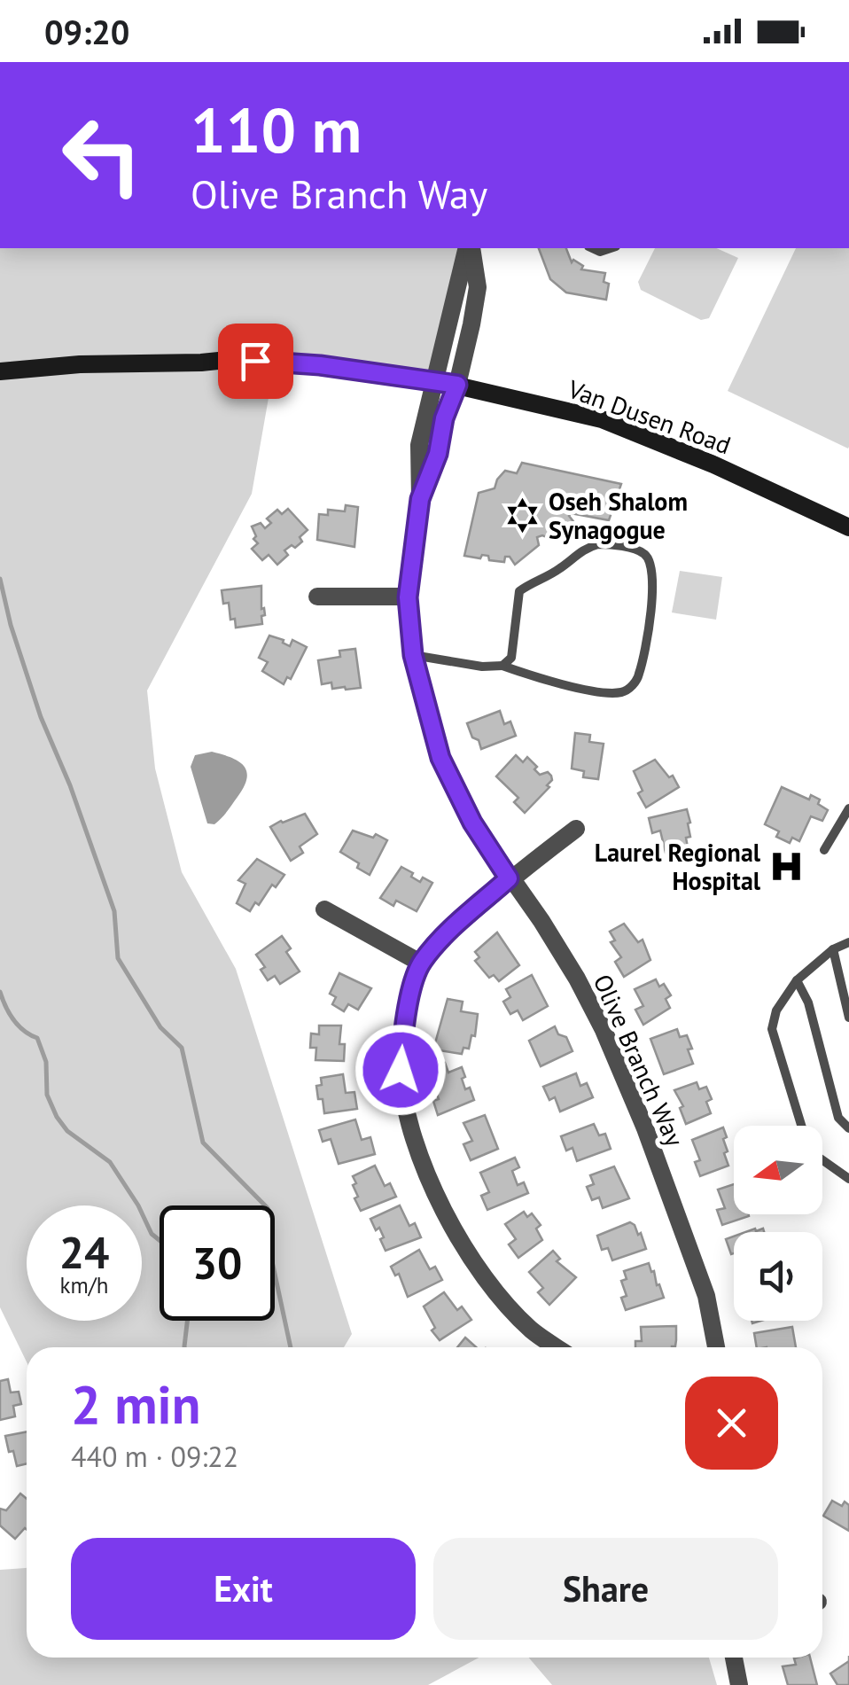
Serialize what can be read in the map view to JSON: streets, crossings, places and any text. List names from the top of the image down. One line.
{"streets":{"main road":["Van Dusen Road"],"street":["Olive Branch Way"]},"crossings":[["Van Dusen Road","Olive Branch Way"]],"places":{"synagogue":["Oseh Shalom Synagogue"],"hospital":["Laurel Regional Hospital"]},"north":"left","page":{"status":"09:20","turn":["110 m","Olive Branch Way"],"speed":"24 km/h","limit":"30","heading":["2 min","440 m · 09:22"],"buttons":["Exit","Share"]}}
